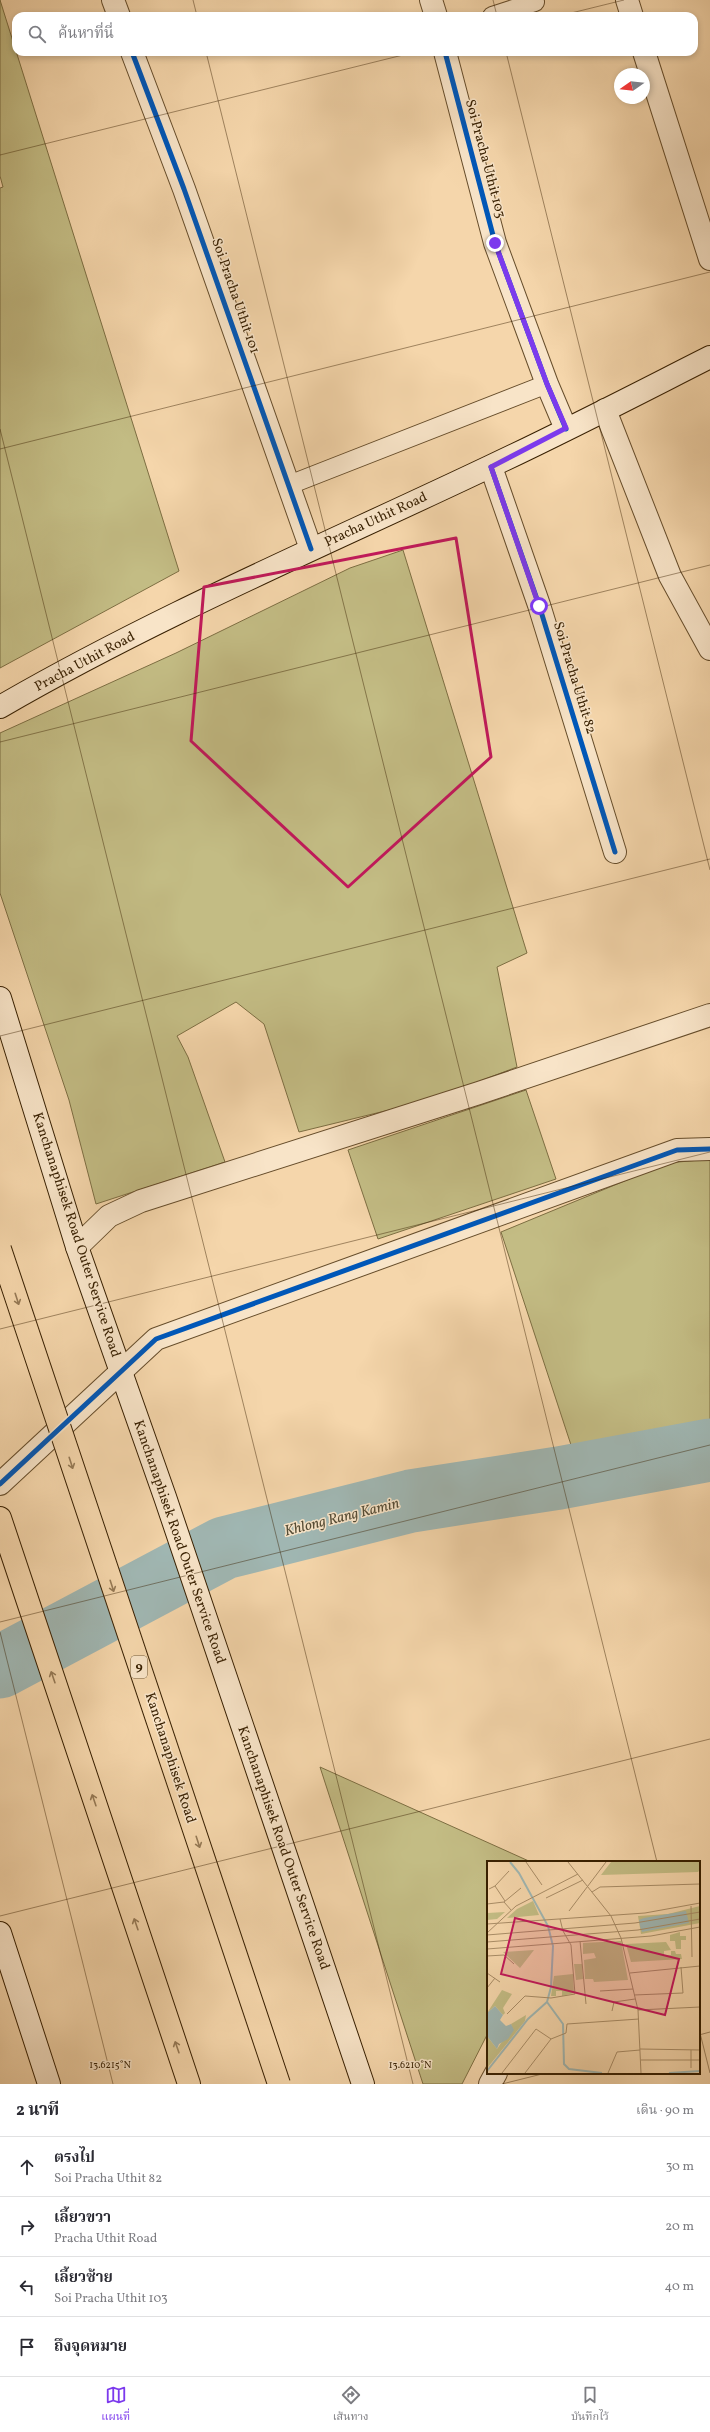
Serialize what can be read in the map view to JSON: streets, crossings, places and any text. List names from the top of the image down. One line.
{"streets":{"highway":["9","Kanchanaphisek Road"],"street":["Soi Pracha Uthit 103","Soi Pracha Uthit 101","Pracha Uthit Road","Soi Pracha Uthit 82","Kanchanaphisek Road Outer Service Road"]},"crossings":[["Soi Pracha Uthit 103","Pracha Uthit Road"],["Soi Pracha Uthit 101","Pracha Uthit Road"],["Pracha Uthit Road","Soi Pracha Uthit 82"]],"water":["Khlong Rang Kamin"],"north":"left","page":{"search":"ค้นหาที่นี่","heading":["2 นาที","เดิน · 90 m"],"list":[["ตรงไป","Soi Pracha Uthit 82","30 m"],["เลี้ยวขวา","Pracha Uthit Road","20 m"],["เลี้ยวซ้าย","Soi Pracha Uthit 103","40 m"],"ถึงจุดหมาย"],"nav":["แผนที่","เส้นทาง","บันทึกไว้"]},"coordinates":["13.6215°N","13.6210°N"]}
